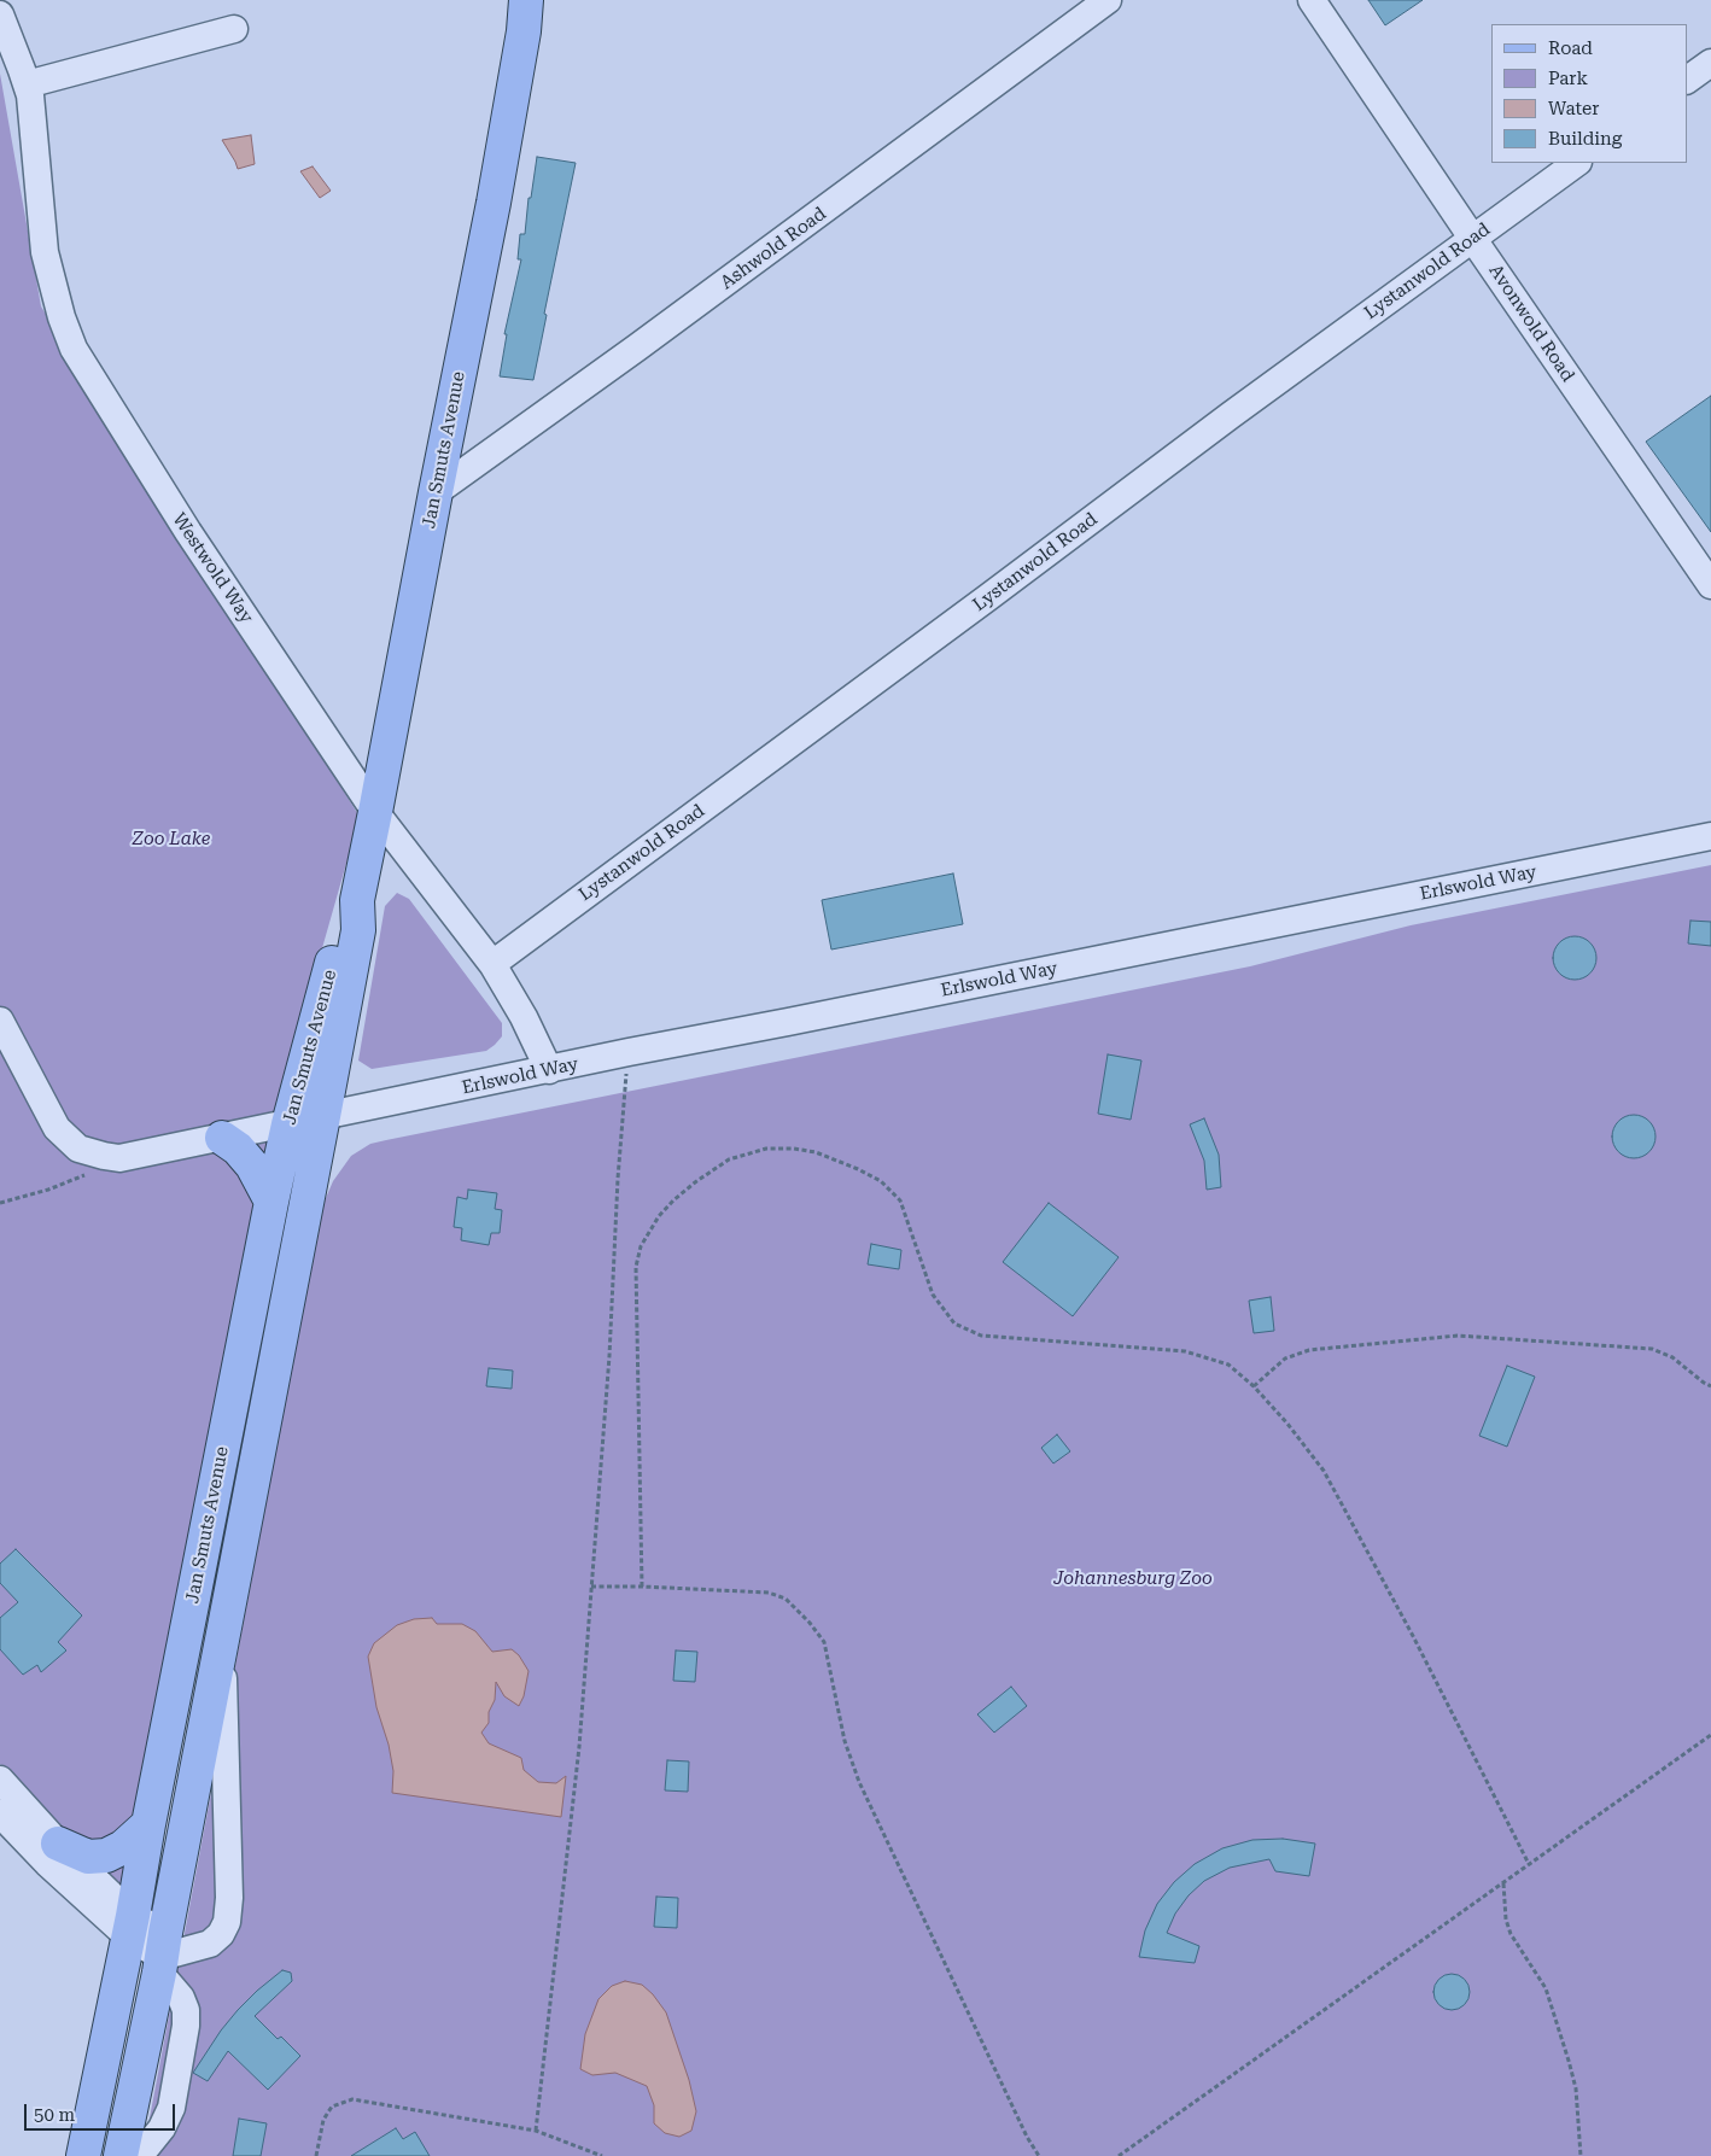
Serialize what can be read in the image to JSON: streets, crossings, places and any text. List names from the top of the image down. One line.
{"streets":{"main road":["Jan Smuts Avenue"],"street":["Ashwold Road","Lystanwold Road","Avonwold Road","Westwold Way","Erlswold Way"]},"crossings":[["Ashwold Road","Jan Smuts Avenue"],["Lystanwold Road","Avonwold Road"],["Lystanwold Road","Westwold Way"],["Jan Smuts Avenue","Westwold Way"],["Jan Smuts Avenue","Erlswold Way"],["Westwold Way","Erlswold Way"]],"parks":["Zoo Lake","Johannesburg Zoo"],"legend":["Road","Park","Water","Building"],"scale_bar":"50 m"}
